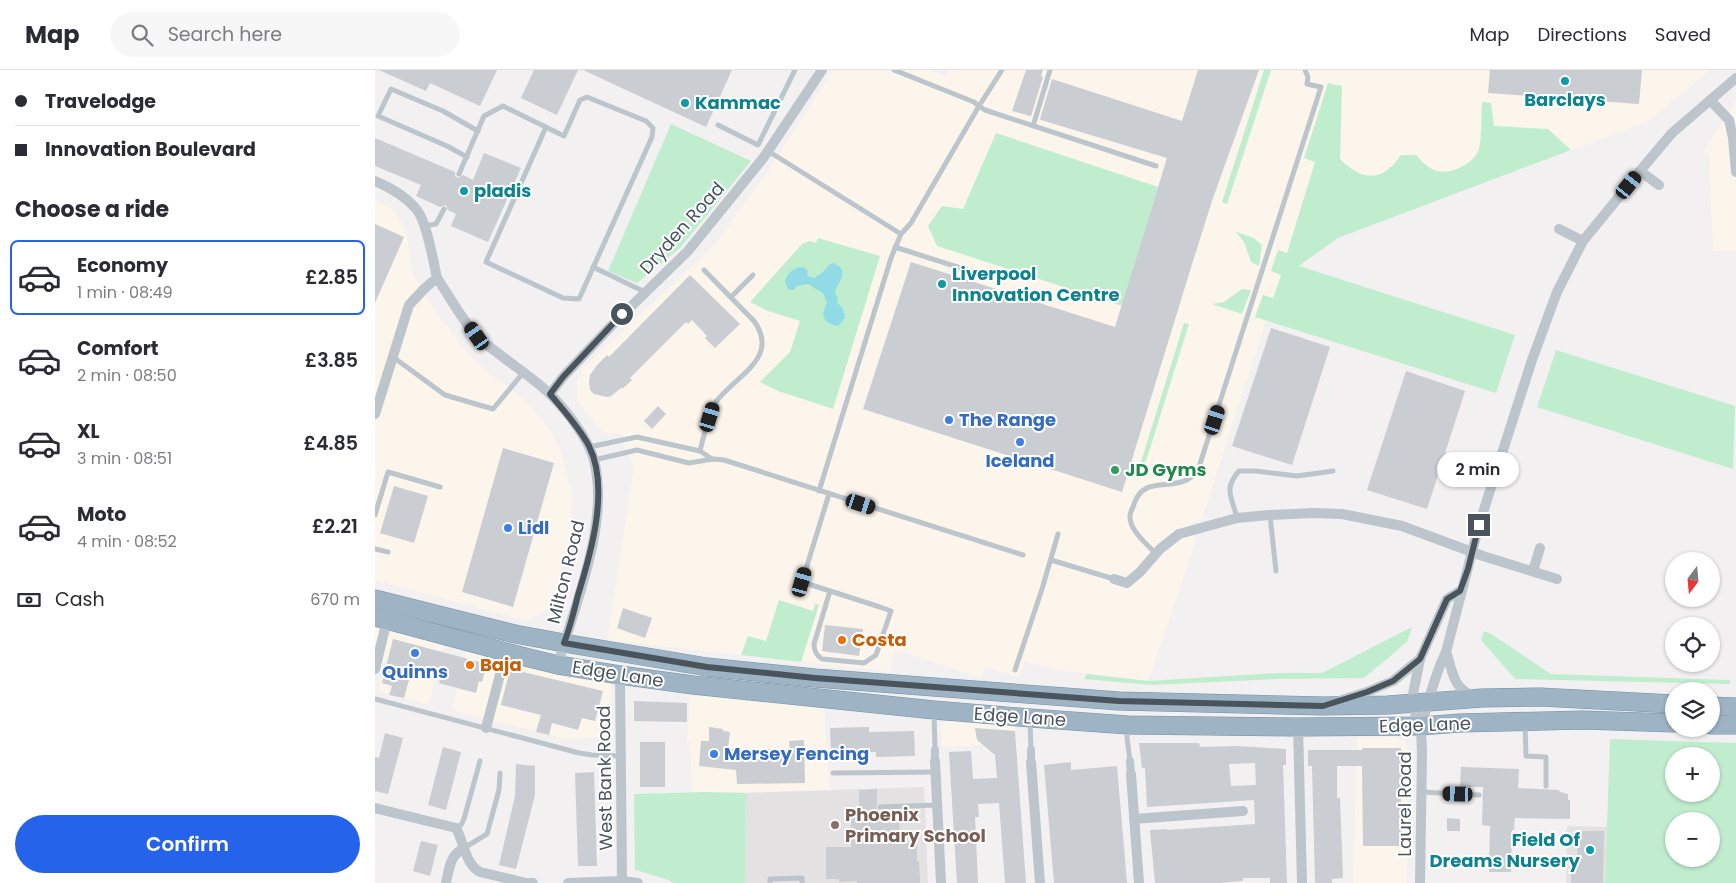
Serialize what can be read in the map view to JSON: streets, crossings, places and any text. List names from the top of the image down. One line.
{"streets":{"highway":["Edge Lane"],"street":["Dryden Road","Milton Road","West Bank Road","Laurel Road"]},"crossings":[["Dryden Road","Milton Road"],["Milton Road","Edge Lane"],["Edge Lane","West Bank Road"],["Edge Lane","Laurel Road"]],"places":["Barclays","Kammac","pladis","Liverpool Innovation Centre","The Range","Iceland","JD Gyms","Lidl","Costa","Quinns","Baja","Mersey Fencing","Phoenix Primary School","Field Of Dreams Nursery"],"north":"bottom","page":{"header":"Map","search":"Search here","nav":["Map","Directions","Saved"],"banner":["Travelodge","Innovation Boulevard"],"heading":"Choose a ride","list":[{"name":"Economy","note":"1 min · 08:49","value":"£2.85"},{"name":"Comfort","note":"2 min · 08:50","value":"£3.85"},{"name":"XL","note":"3 min · 08:51","value":"£4.85"},{"name":"Moto","note":"4 min · 08:52","value":"£2.21"}],"bubble":"2 min","map_buttons":["+","−"],"pay":["Cash","670 m"],"buttons":"Confirm"}}
